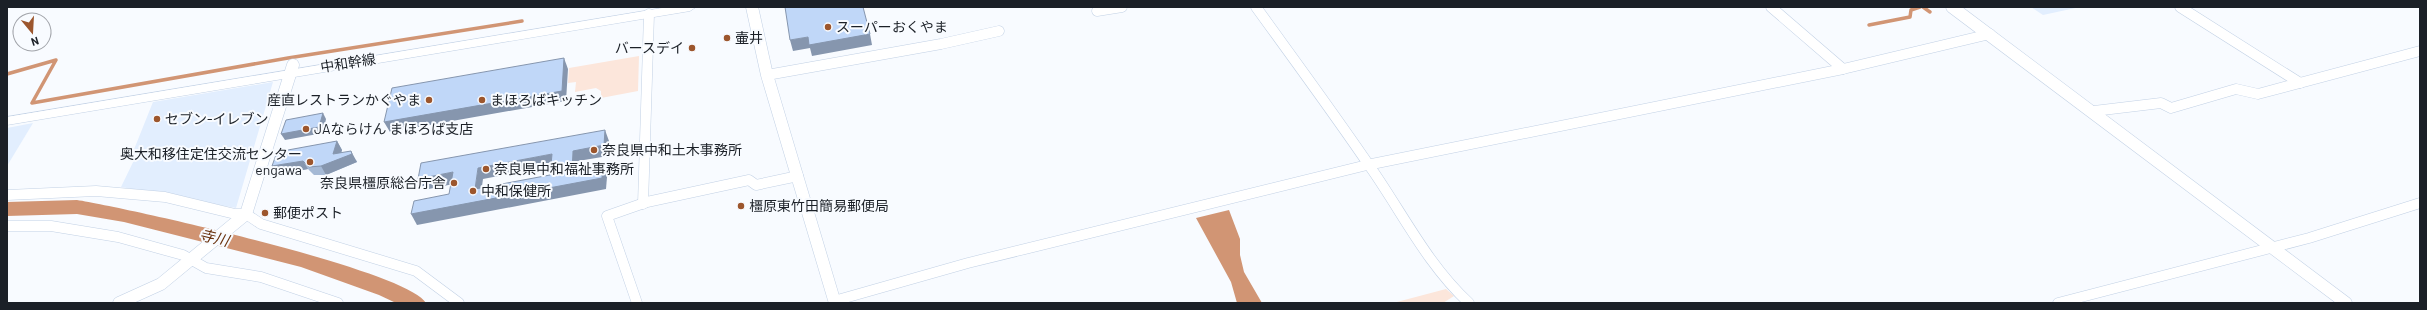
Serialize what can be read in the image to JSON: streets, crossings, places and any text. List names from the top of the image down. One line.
{"streets":{"main road":["中和幹線"]},"water":["寺川"],"places":["スーパーおくやま","壷井","バースデイ","産直レストランかぐやま","まほろばキッチン","セブン-イレブン","JAならけん まほろば支店","奈良県中和土木事務所","奥大和移住定住交流センター engawa","奈良県中和福祉事務所","奈良県橿原総合庁舎","中和保健所","橿原東竹田簡易郵便局","郵便ポスト"],"north":"bottom"}
